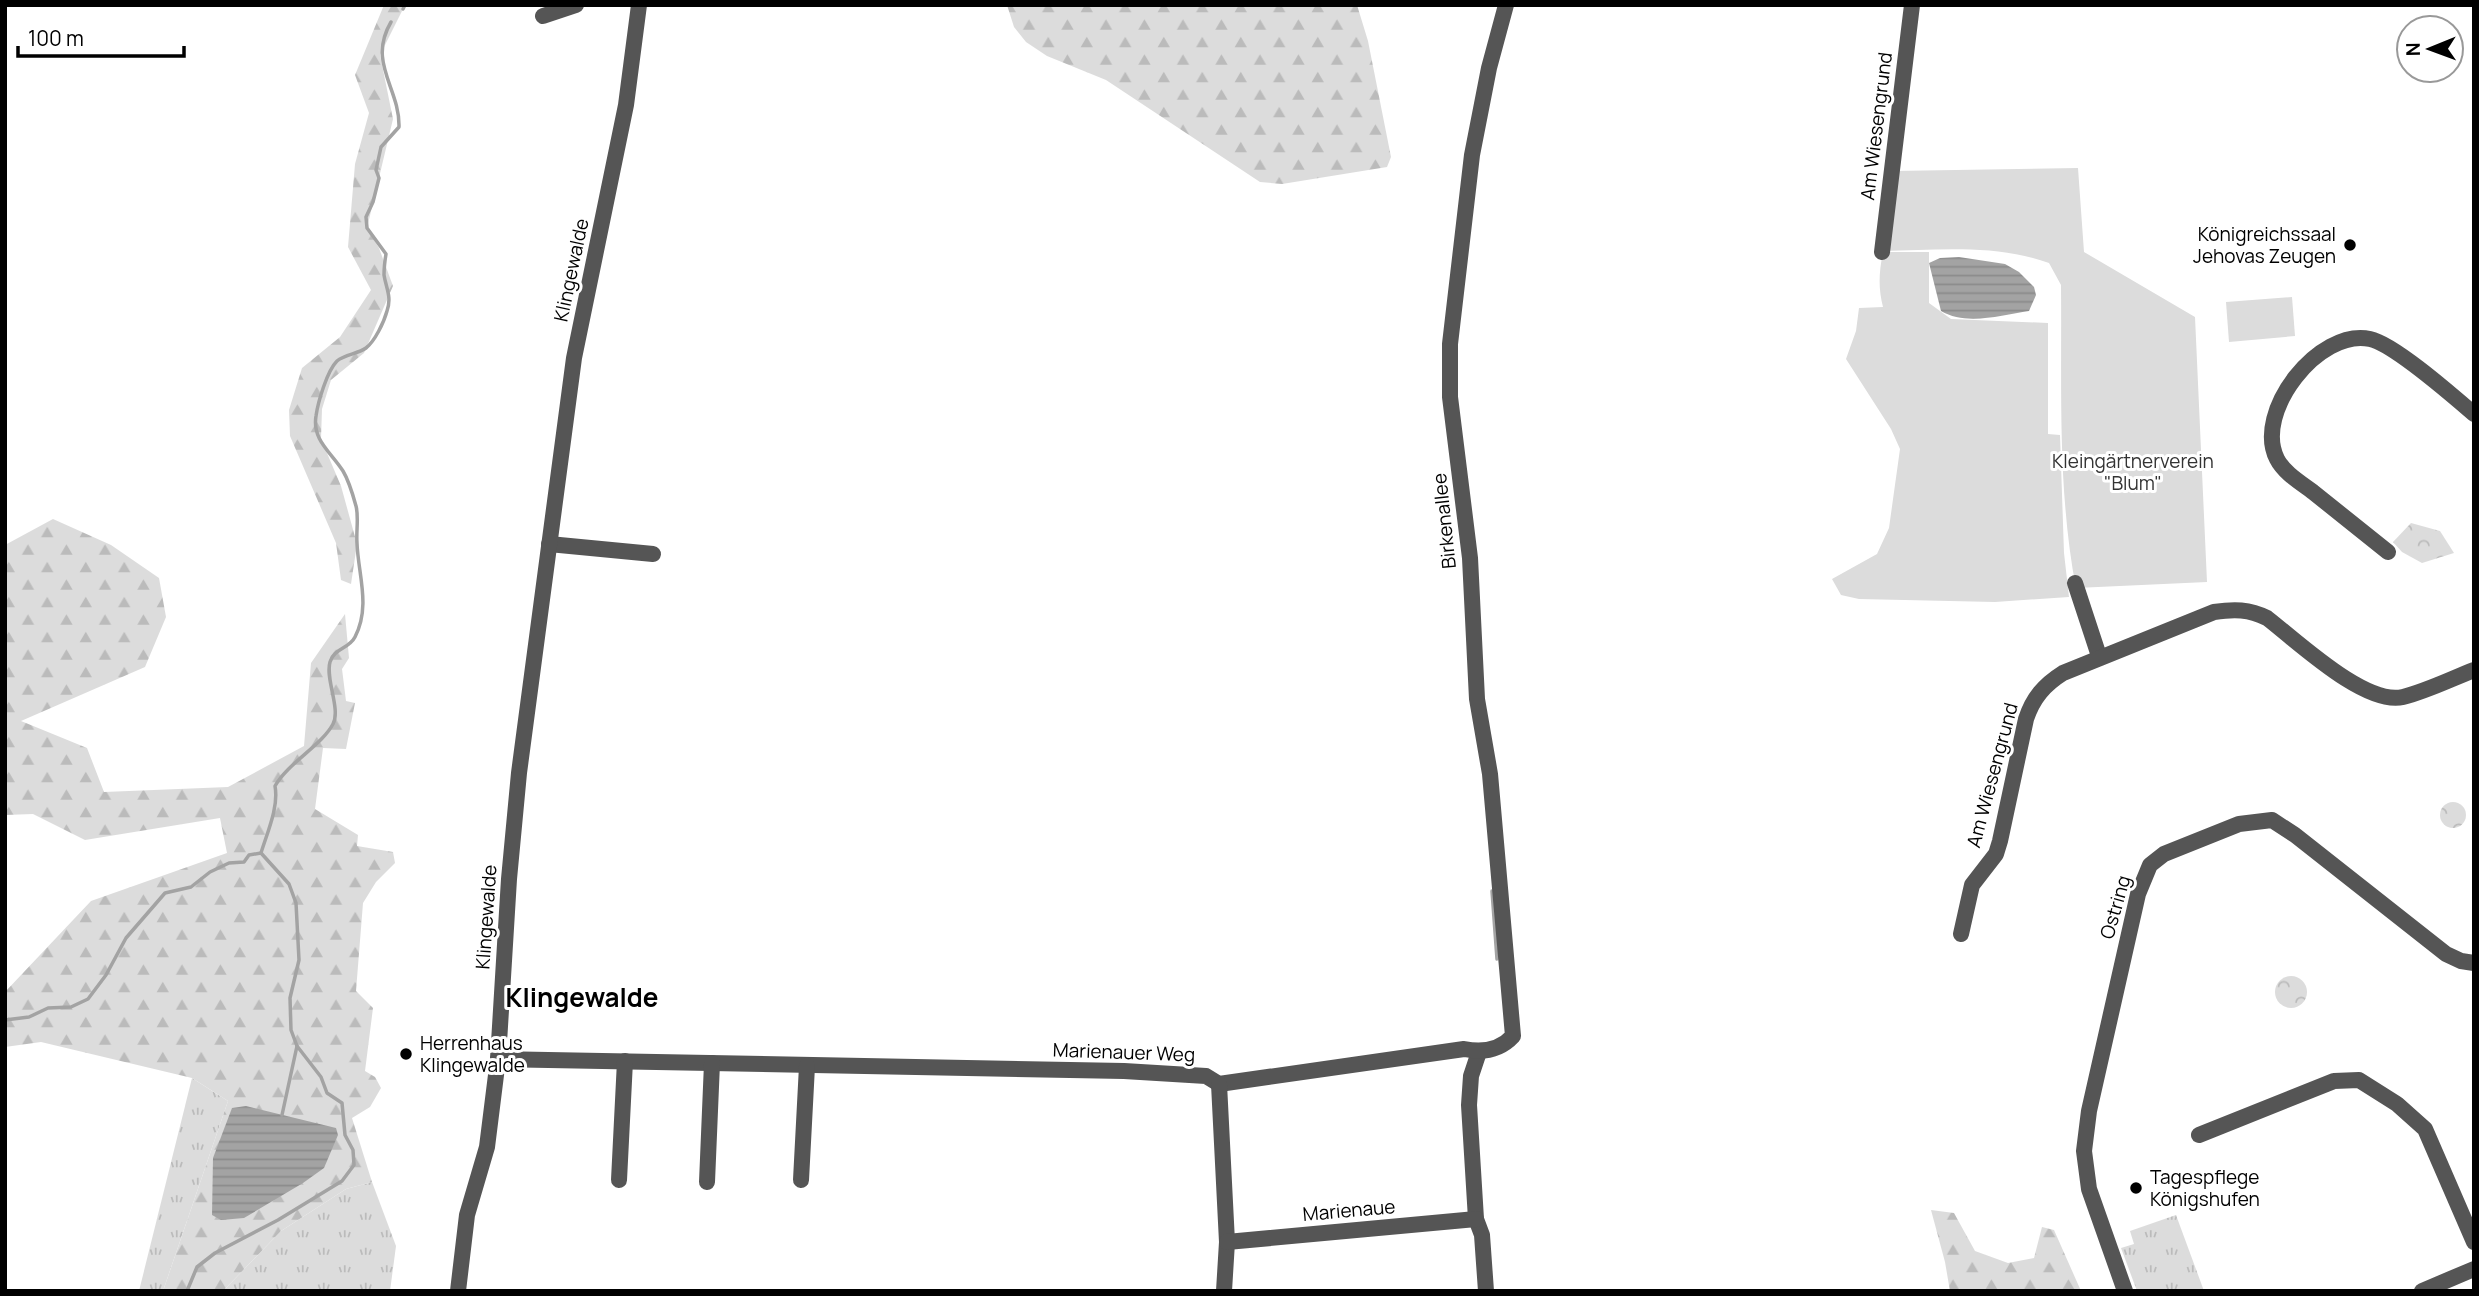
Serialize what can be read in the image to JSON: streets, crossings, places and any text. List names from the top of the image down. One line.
{"streets":{"street":["Am Wiesengrund","Klingewalde","Birkenallee","Ostring","Marienauer Weg","Marienaue"]},"crossings":[["Klingewalde","Marienauer Weg"],["Birkenallee","Marienauer Weg"]],"districts":["Klingewalde"],"parks":["Kleingärtnerverein \"Blum\""],"places":["Königreichssaal Jehovas Zeugen","Herrenhaus Klingewalde","Tagespflege Königshufen"],"scale_bar":"100 m","north":"left"}
